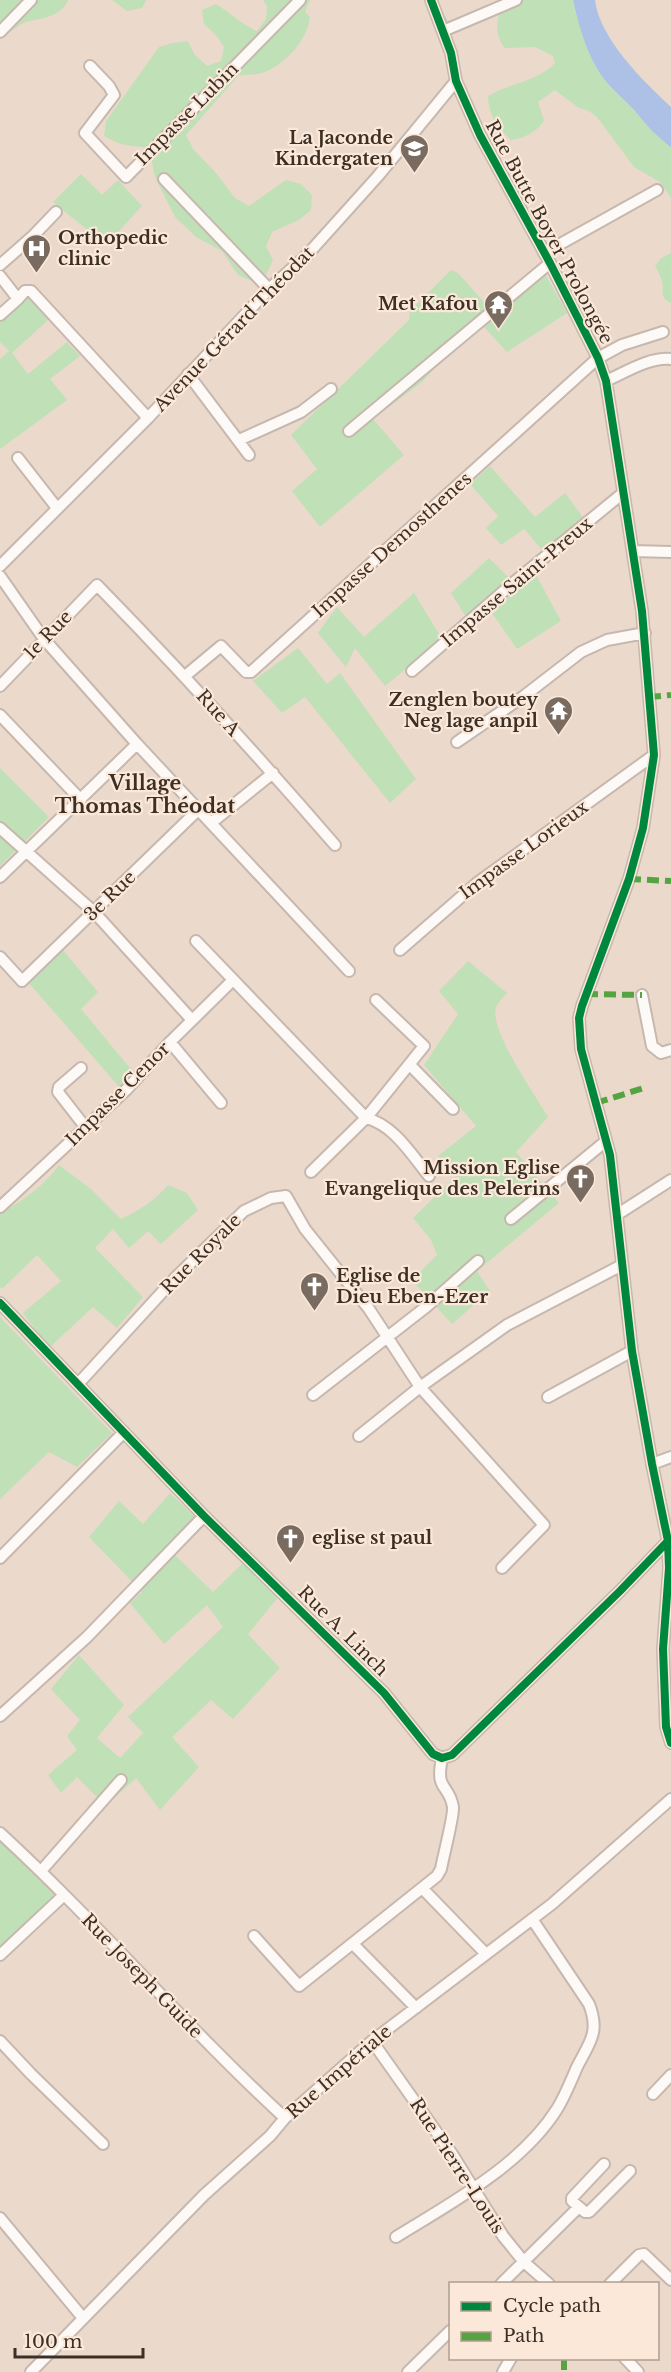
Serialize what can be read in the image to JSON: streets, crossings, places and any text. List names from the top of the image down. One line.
{"streets":{"street":["Impasse Lubin","Rue Butte Boyer Prolongée","Avenue Gérard Théodat","Impasse Demosthenes","Impasse Saint-Preux","1e Rue","Rue A","Impasse Lorieux","3e Rue","Impasse Cenor","Rue Royale","Rue A. Linch","Rue Joseph Guide","Rue Impériale","Rue Pierre-Louis"]},"crossings":[["Rue Butte Boyer Prolongée","Avenue Gérard Théodat"],["Rue Butte Boyer Prolongée","Impasse Demosthenes"],["Rue Butte Boyer Prolongée","Impasse Saint-Preux"],["Rue Butte Boyer Prolongée","Impasse Lorieux"],["Impasse Demosthenes","Rue A"],["1e Rue","Rue A"],["Rue Royale","Rue A. Linch"],["Rue Joseph Guide","Rue Impériale"],["Rue Impériale","Rue Pierre-Louis"]],"districts":["Village Thomas Théodat"],"places":{"school or university":["La Jaconde Kindergaten"],"hospital":["Orthopedic clinic"],"temple":["Met Kafou","Zenglen boutey Neg lage anpil"],"church":["Mission Eglise Evangelique des Pelerins","Eglise de Dieu Eben-Ezer","eglise st paul"]},"legend":["Cycle path","Path"],"scale_bar":"100 m"}
